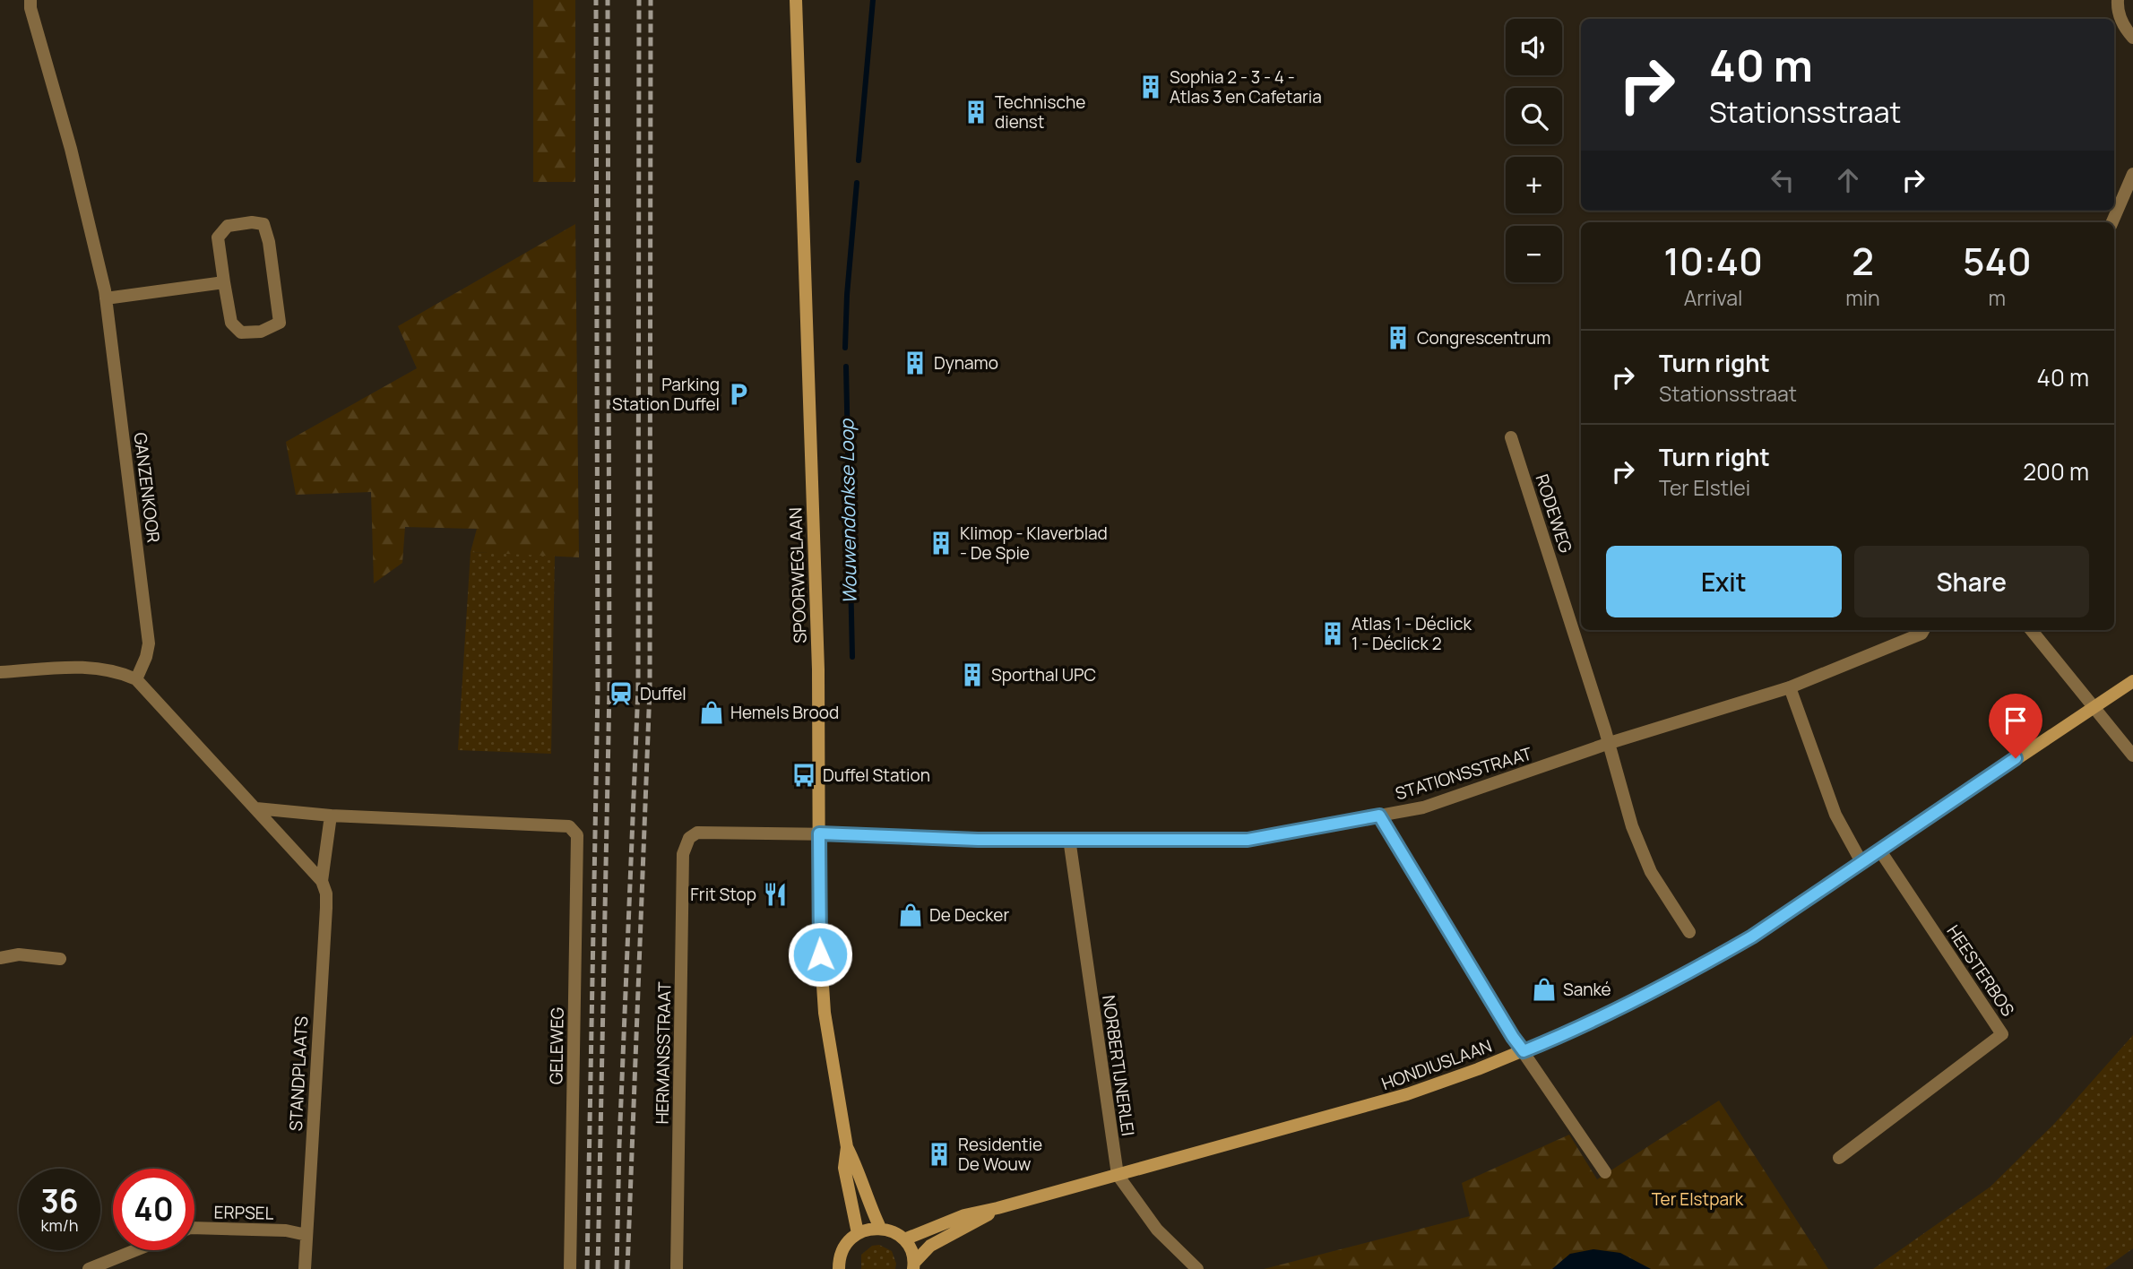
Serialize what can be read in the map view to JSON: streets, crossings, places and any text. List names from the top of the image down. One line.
{"streets":{"street":["GANZENKOOR","RODEWEG","SPOORWEGLAAN","STATIONSSTRAAT","HEESTERBOS","GELEWEG","HERMANSSTRAAT","HONDIUSLAAN","NORBERTIJNERLEI","STANDPLAATS","ERPSEL"]},"crossings":[["RODEWEG","STATIONSSTRAAT"],["SPOORWEGLAAN","STATIONSSTRAAT"],["STATIONSSTRAAT","HERMANSSTRAAT"],["STATIONSSTRAAT","NORBERTIJNERLEI"],["HEESTERBOS","HONDIUSLAAN"],["GELEWEG","STANDPLAATS"],["HONDIUSLAAN","NORBERTIJNERLEI"],["STANDPLAATS","ERPSEL"]],"water":["Wouwendonkse Loop"],"parks":["Ter Elstpark"],"places":{"building":["Sophia 2 - 3 - 4 - Atlas 3 en Cafetaria","Technische dienst","Congrescentrum","Dynamo","Klimop - Klaverblad - De Spie","Atlas 1 - Déclick 1 - Déclick 2","Sporthal UPC","Residentie De Wouw"],"parking":["Parking Station Duffel"],"station":["Duffel"],"shop":["Hemels Brood","De Decker","Sanké"],"bus stop":["Duffel Station"],"restaurant":["Frit Stop"]},"page":{"map_buttons":["+","−"],"turn":["40 m","Stationsstraat"],"eta":["10:40","Arrival","2","min","540","m"],"list":[{"name":"Turn right","note":"Stationsstraat","value":"40 m"},{"name":"Turn right","note":"Ter Elstlei","value":"200 m"}],"buttons":["Exit","Share"],"speed":"36 km/h","limit":"40"}}
